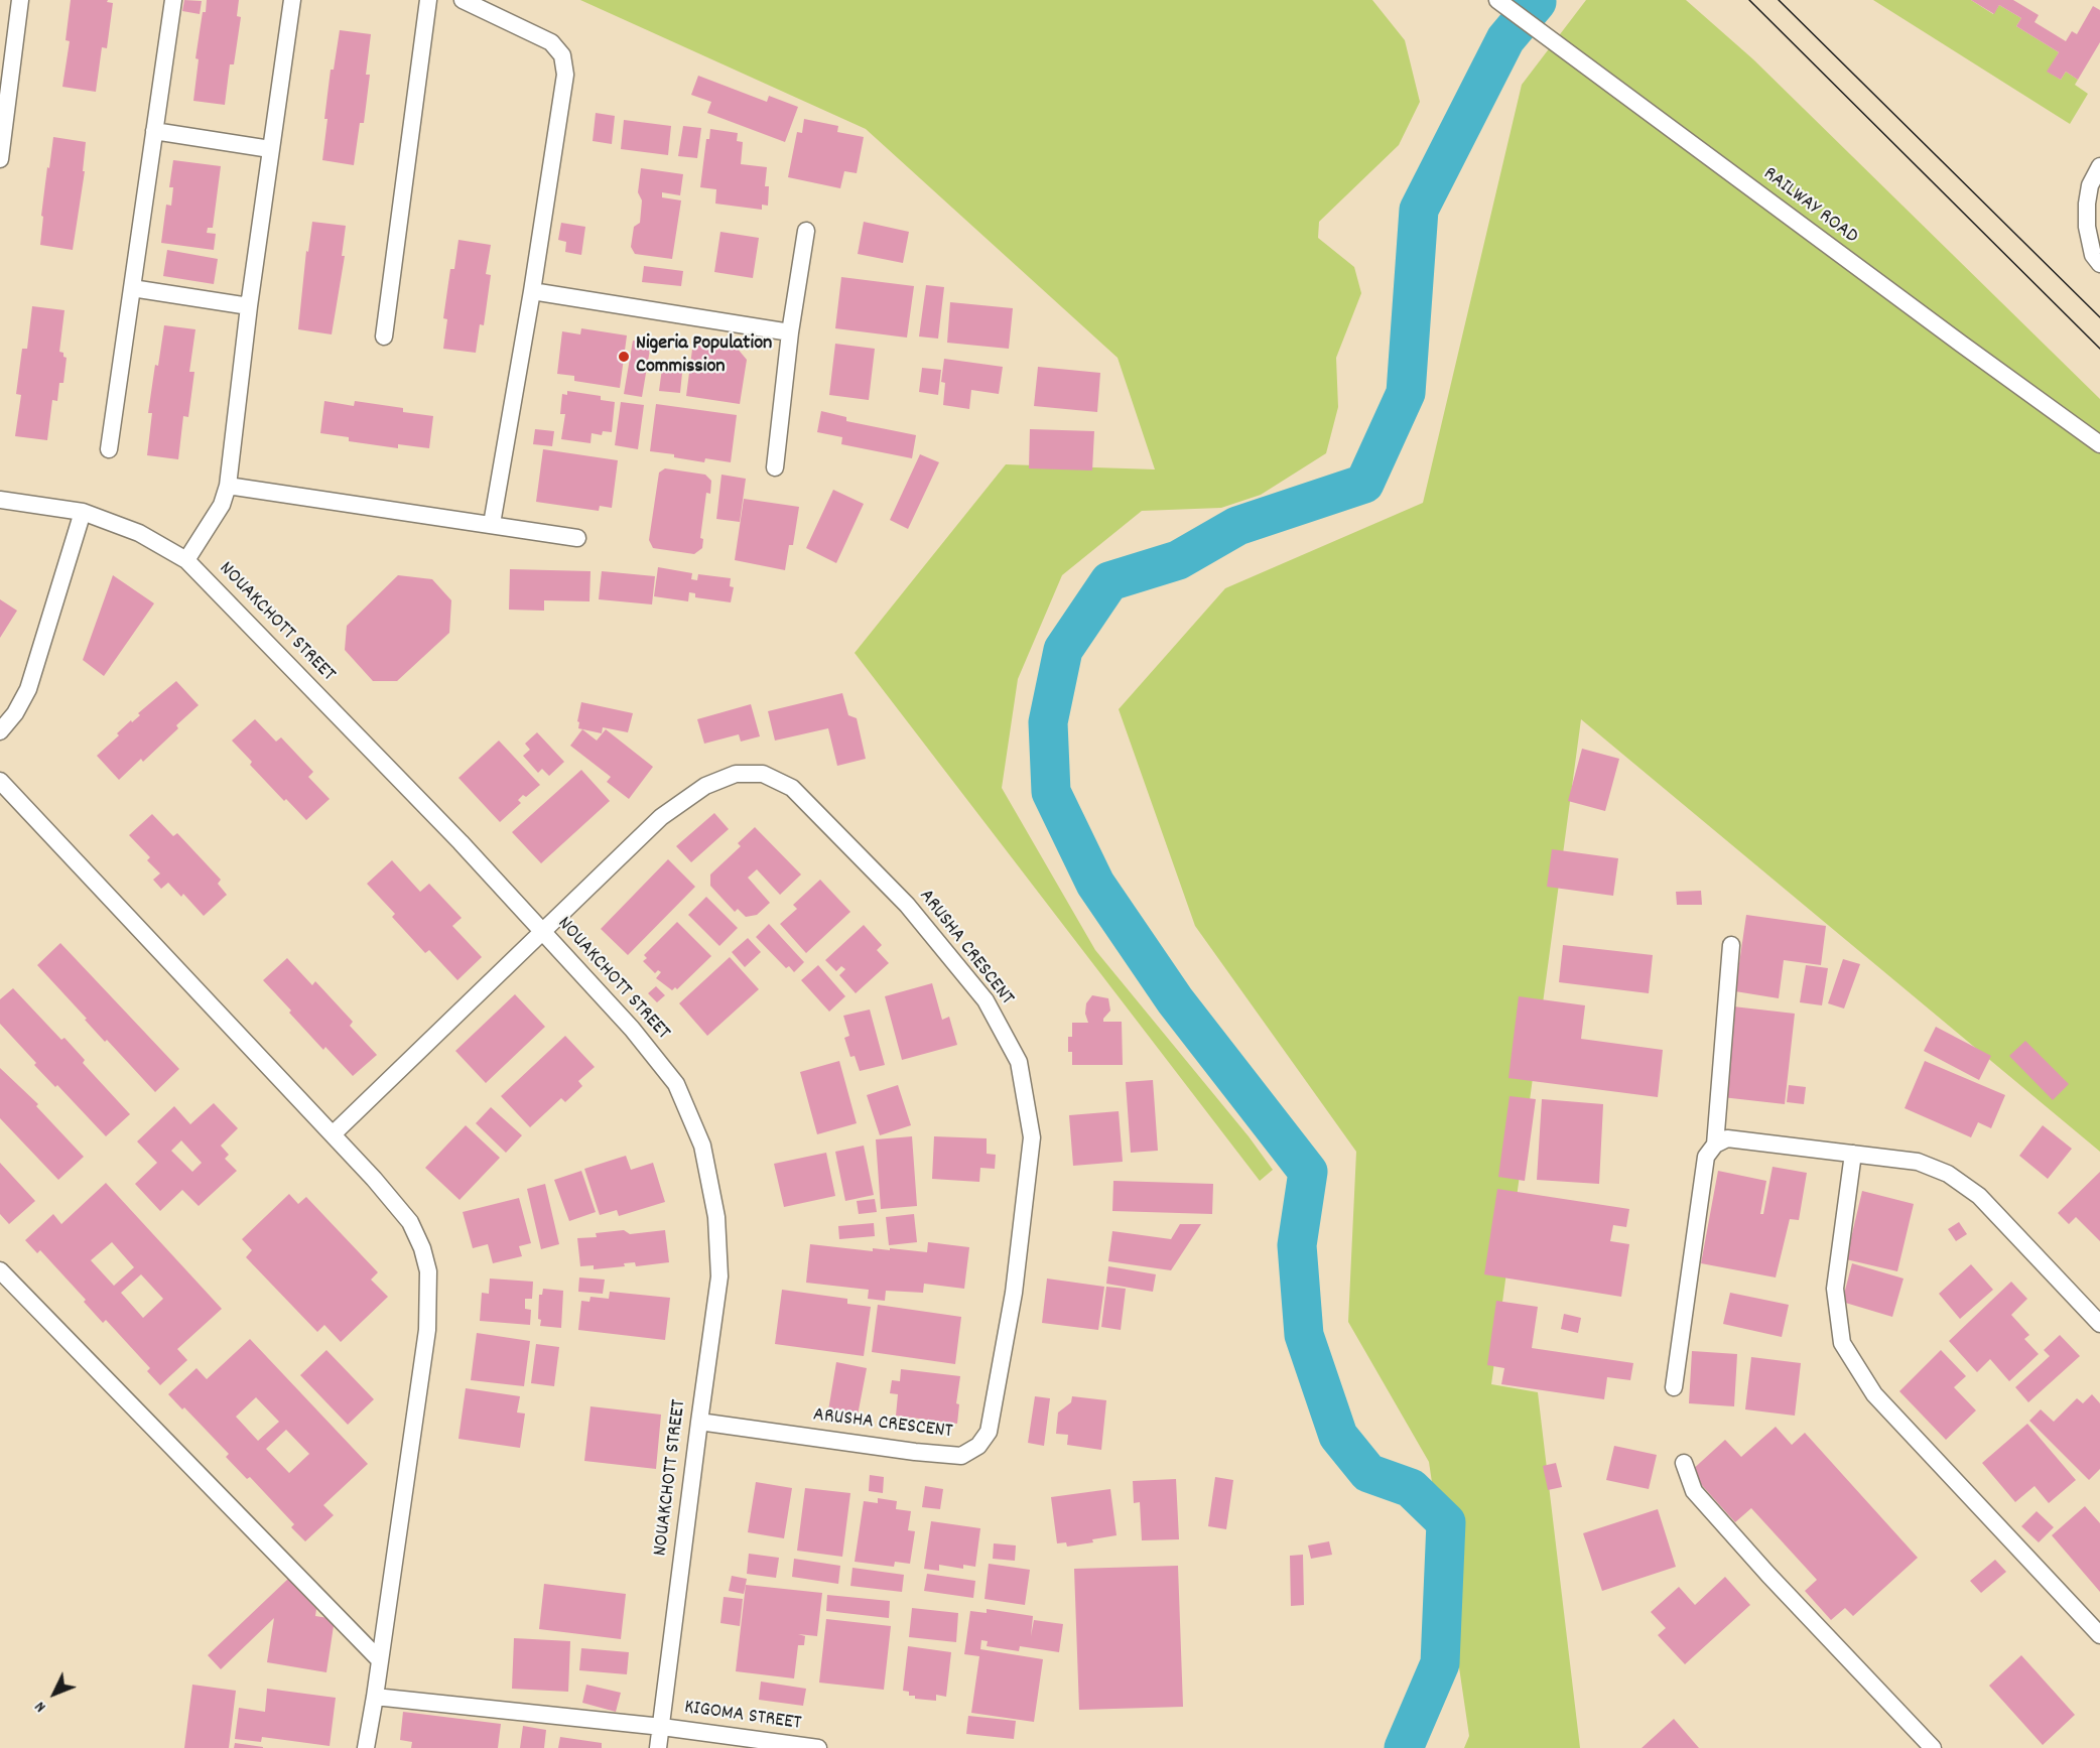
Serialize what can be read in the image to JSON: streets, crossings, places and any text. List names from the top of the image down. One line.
{"streets":{"street":["RAILWAY ROAD","NOUAKCHOTT STREET","ARUSHA CRESCENT","KIGOMA STREET"]},"crossings":[["NOUAKCHOTT STREET","ARUSHA CRESCENT"],["NOUAKCHOTT STREET","KIGOMA STREET"]],"places":["Nigeria Population Commission"],"north":"bottom left"}
